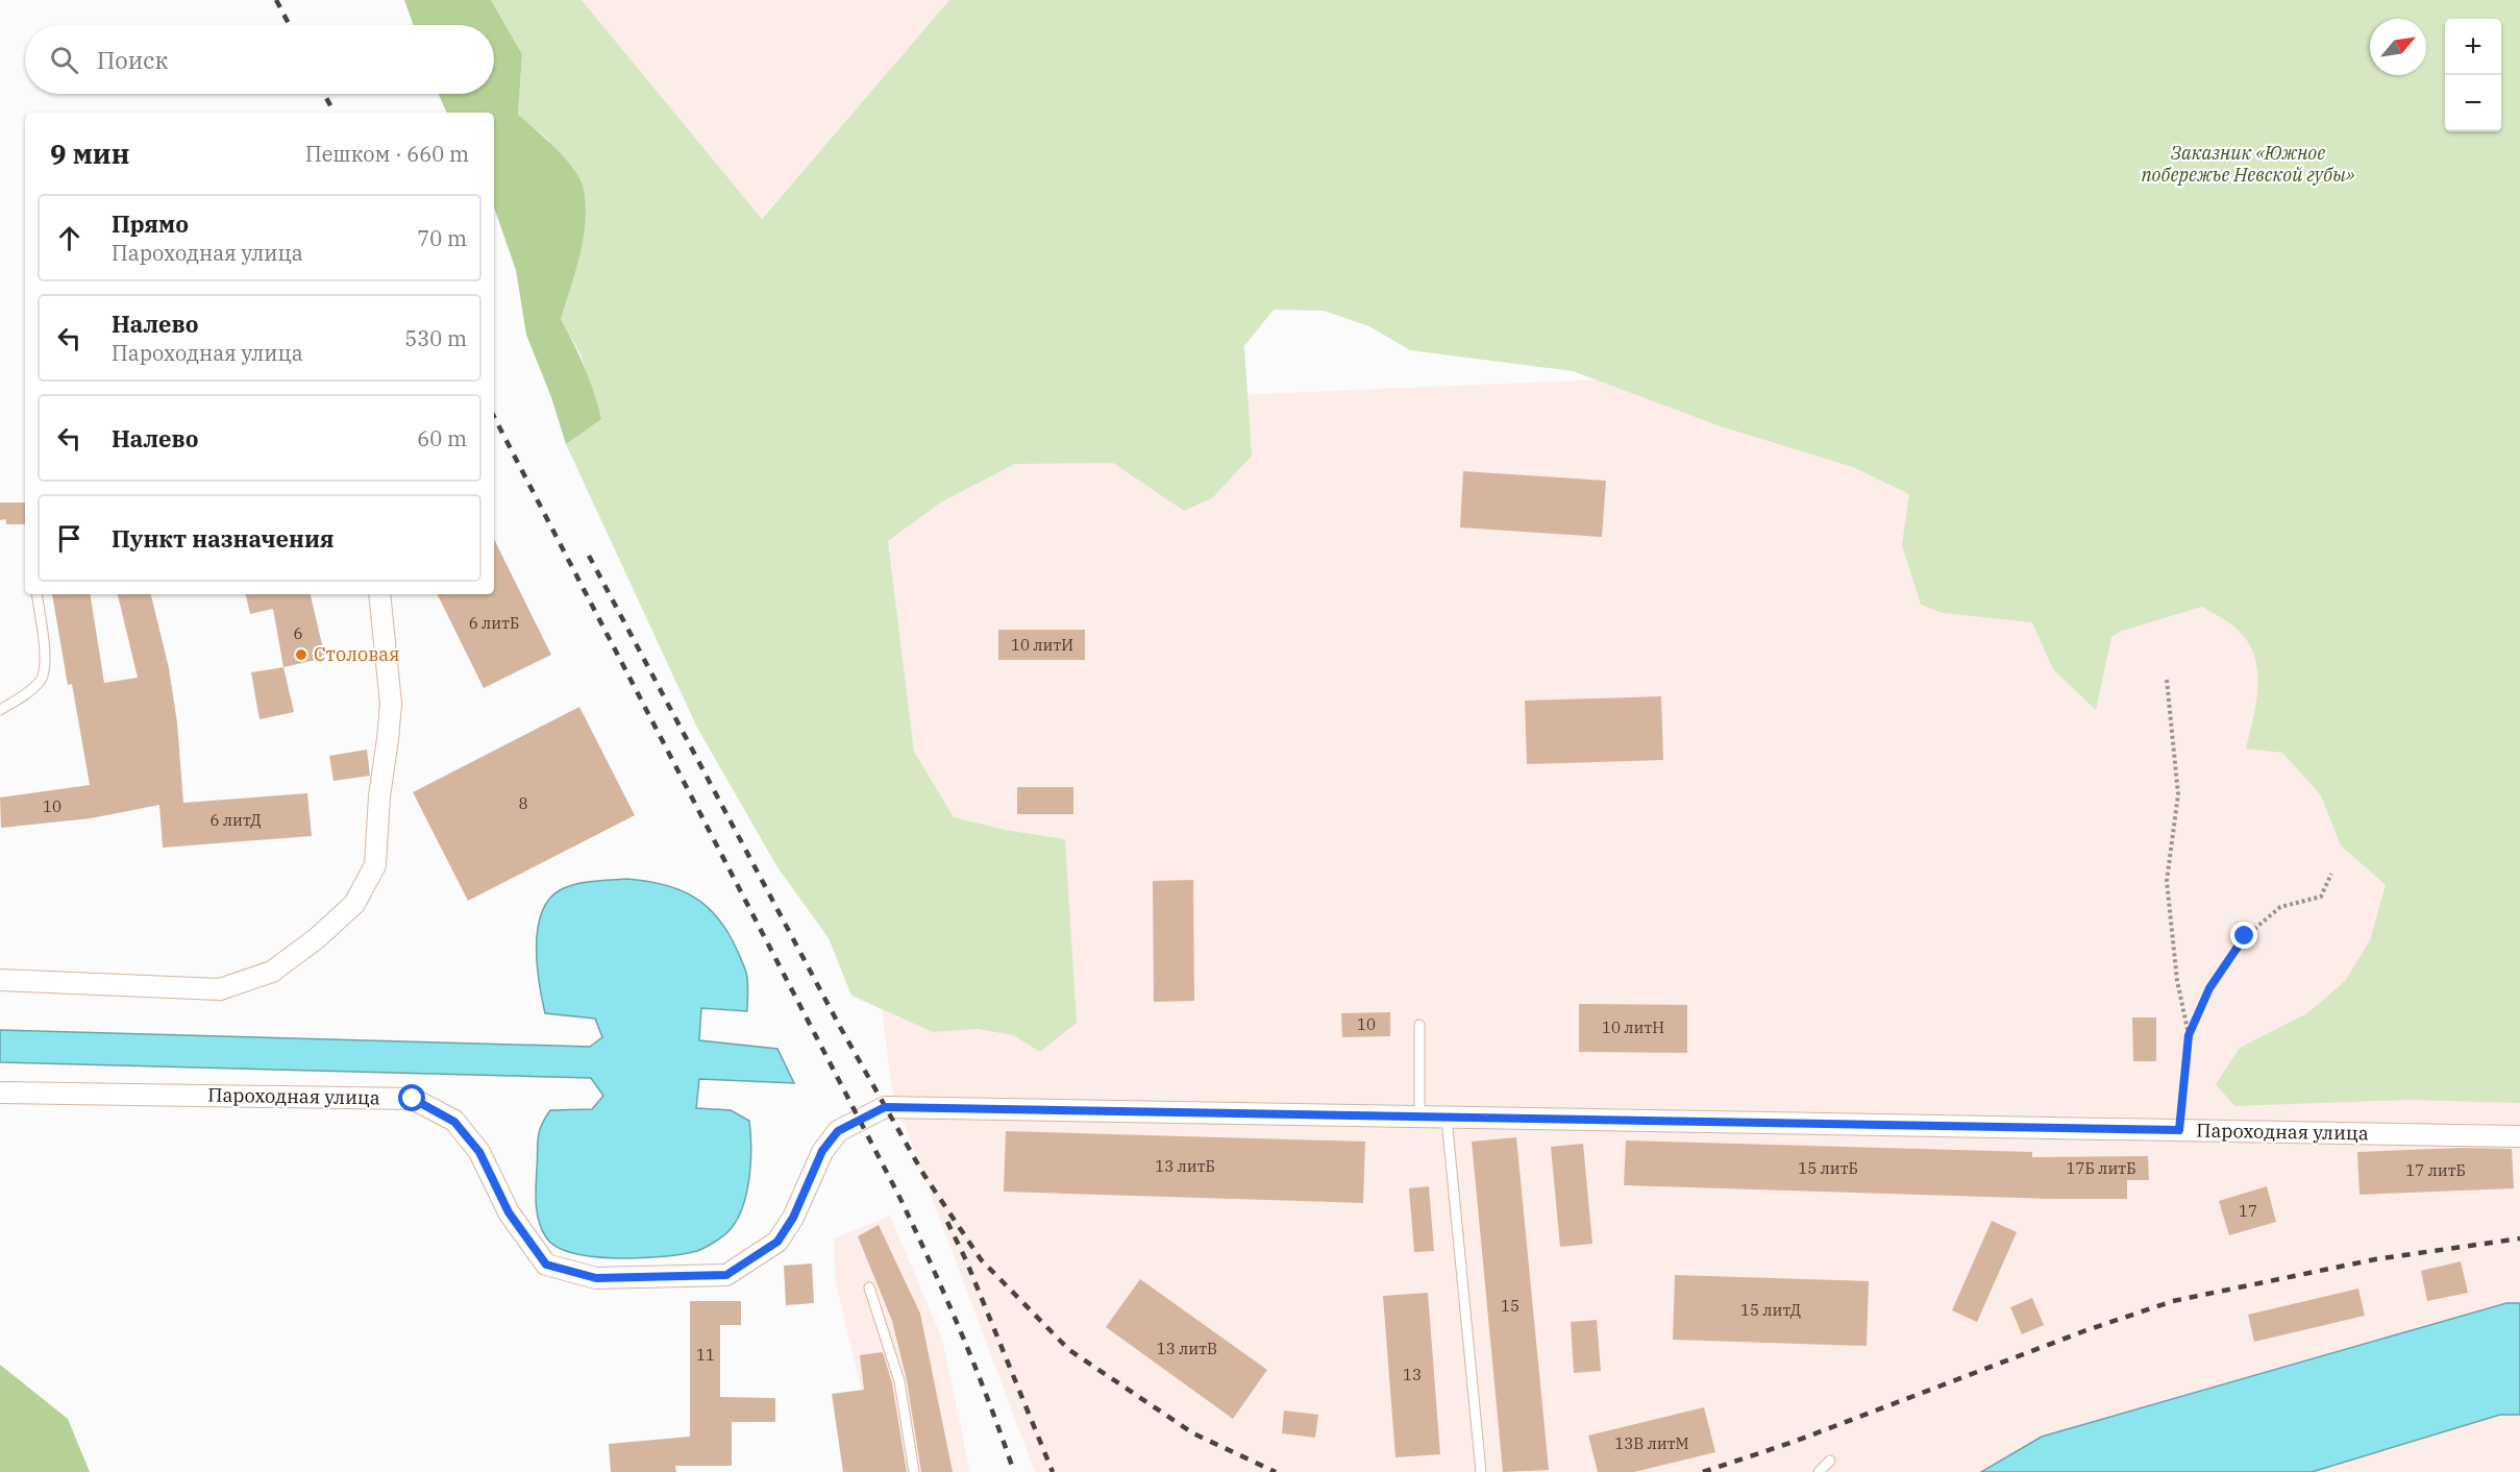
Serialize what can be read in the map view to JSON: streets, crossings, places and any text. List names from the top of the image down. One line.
{"streets":{"street":["Пароходная улица"]},"parks":["Заказник «Южное побережье Невской губы»"],"places":["Столовая"],"house_numbers":["6 литБ","6","10 литИ","8","10","6 литД","10","10 литН","13 литБ","15 литБ","17Б литБ","17 литБ","17","15","15 литД","13 литВ","11","13","13В литМ"],"north":"top right","page":{"map_buttons":["+","−"],"search":"Поиск","heading":["9 мин","Пешком · 660 m"],"list":[["Прямо","Пароходная улица","70 m"],["Налево","Пароходная улица","530 m"],["Налево","60 m"],"Пункт назначения"]}}
